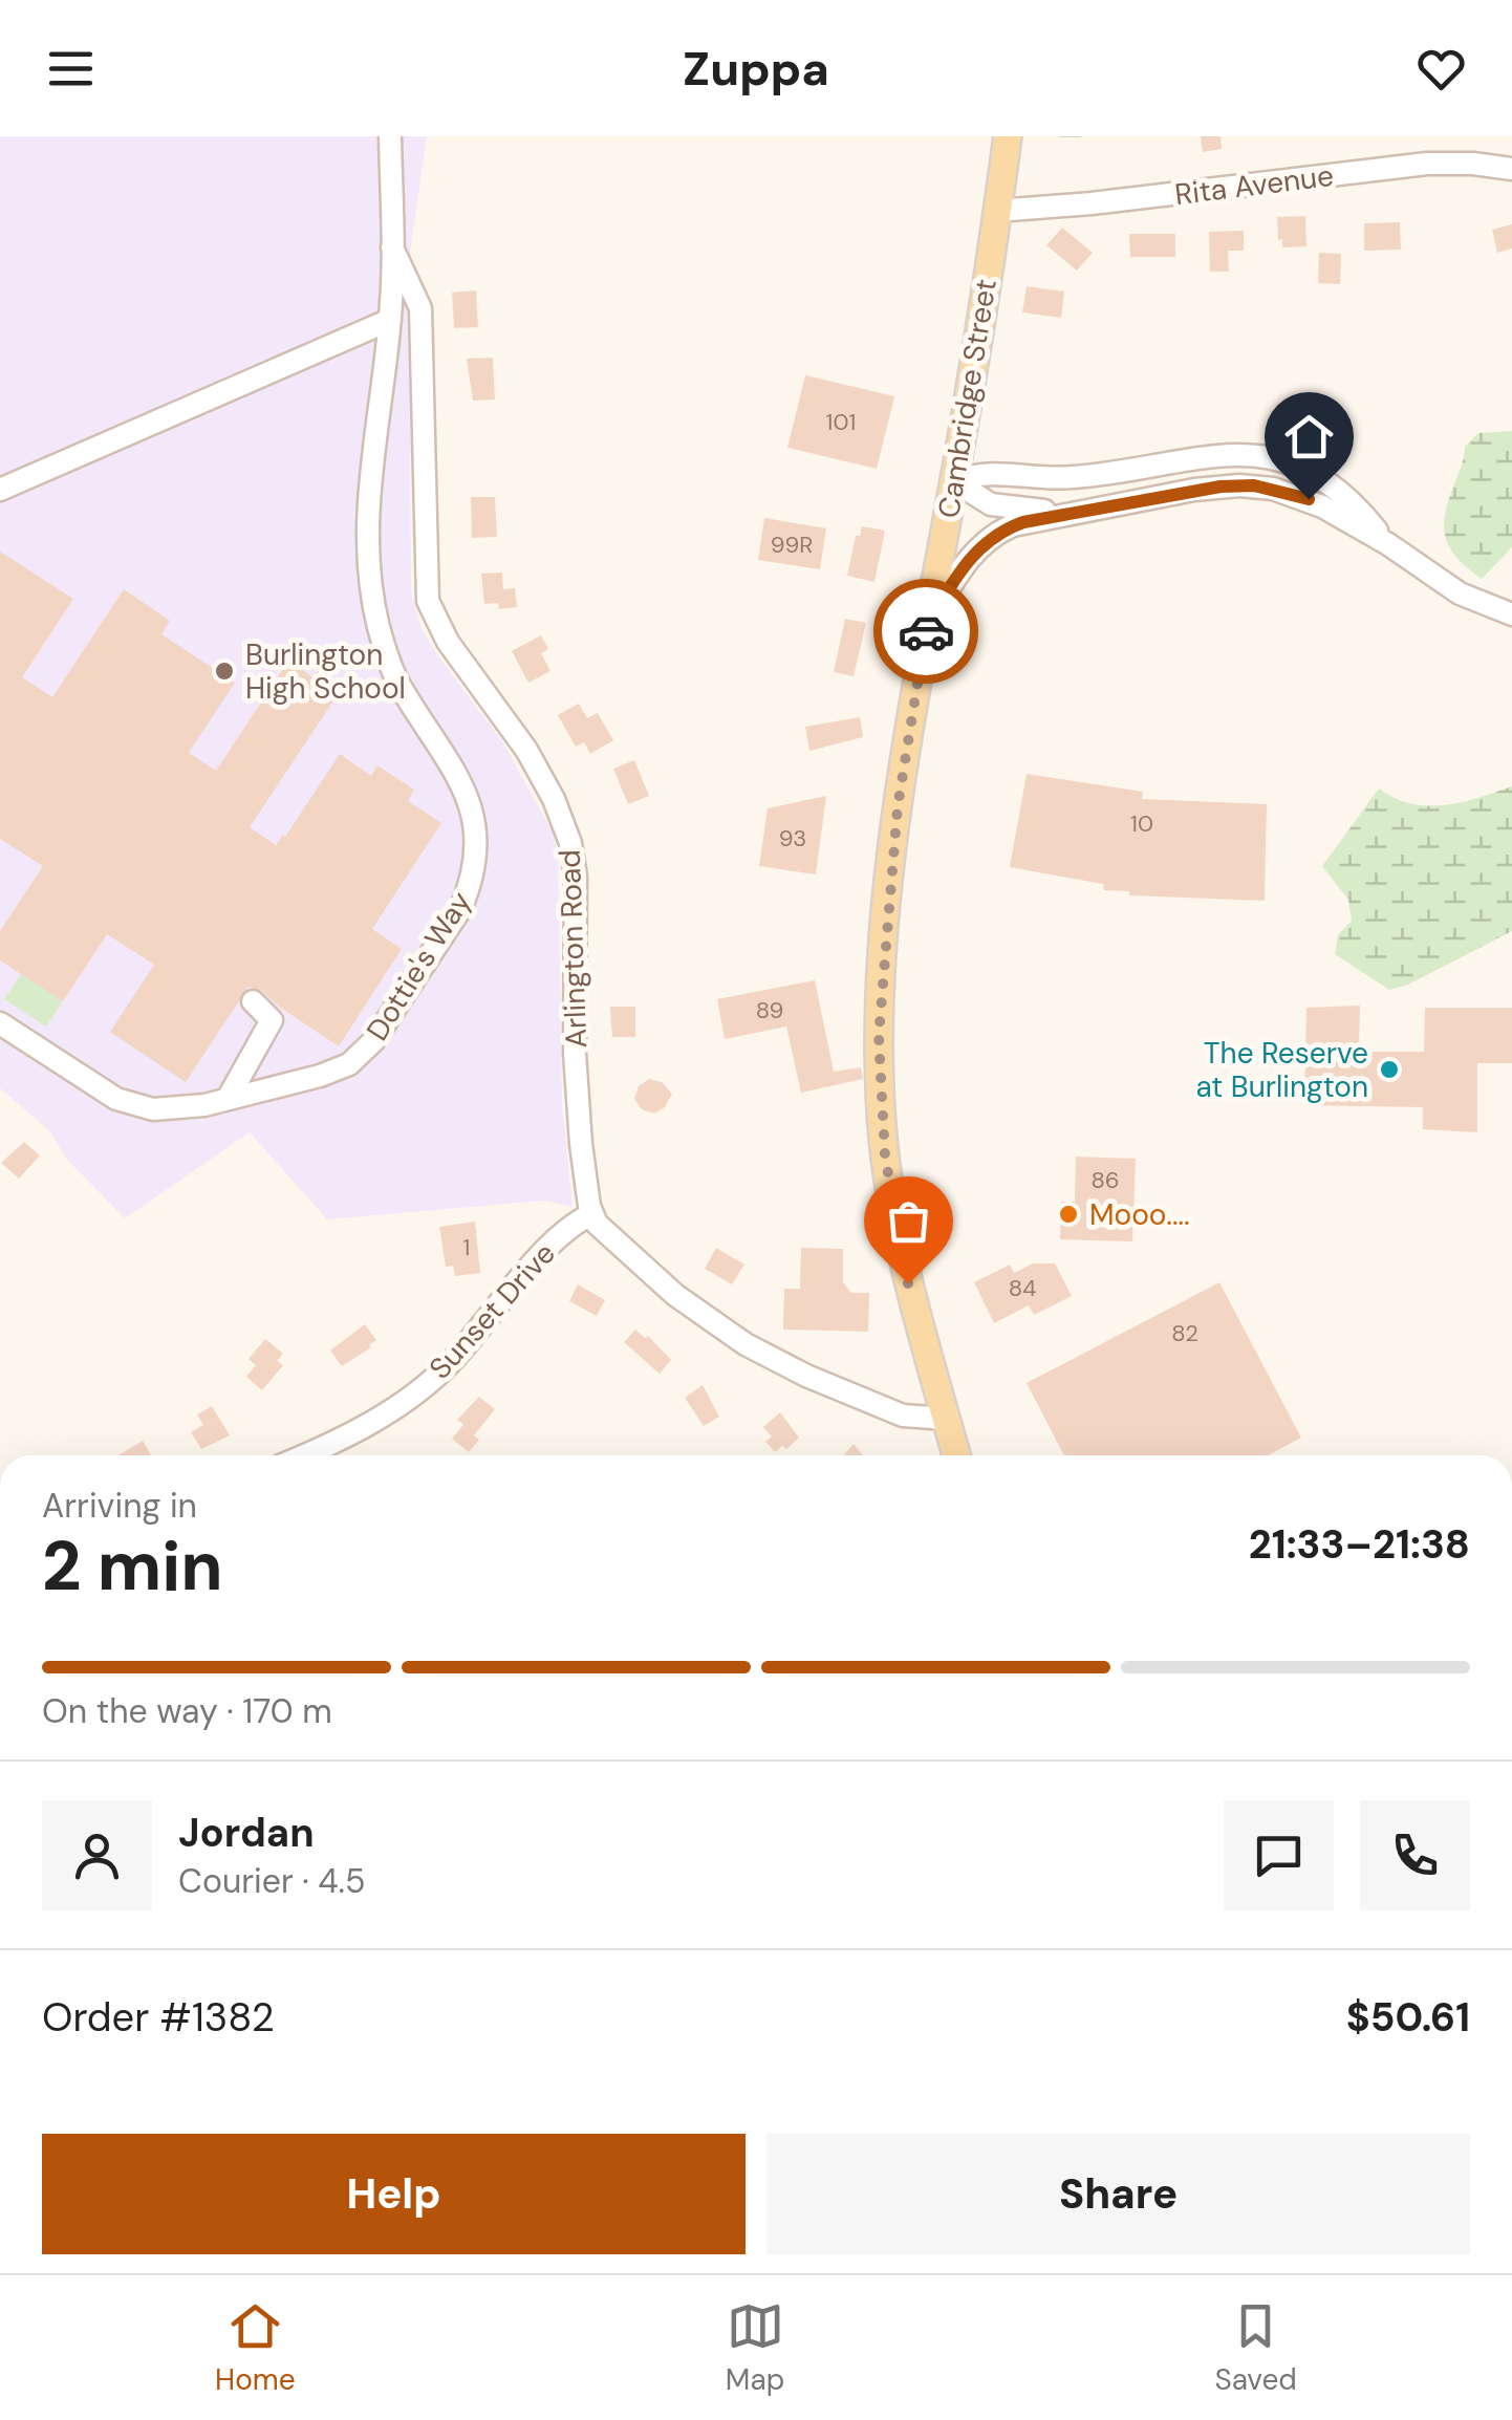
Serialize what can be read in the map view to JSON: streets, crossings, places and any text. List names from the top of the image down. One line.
{"streets":{"main road":["Cambridge Street"],"street":["Rita Avenue","Arlington Road","Dottie's Way","Sunset Drive"]},"crossings":[["Rita Avenue","Cambridge Street"],["Arlington Road","Dottie's Way"],["Arlington Road","Sunset Drive"]],"places":["Burlington High School","The Reserve at Burlington","Mooo...."],"house_numbers":["101","99R","10","93","89","86","1","84","82"],"page":{"header":"Zuppa","heading":["2 min","Arriving in","21:33–21:38"],"panel":["Jordan","Courier · 4.5","Order #1382","$50.61"],"bar":"On the way · 170 m","buttons":["Help","Share"],"tabs":["Home","Map","Saved"]}}
